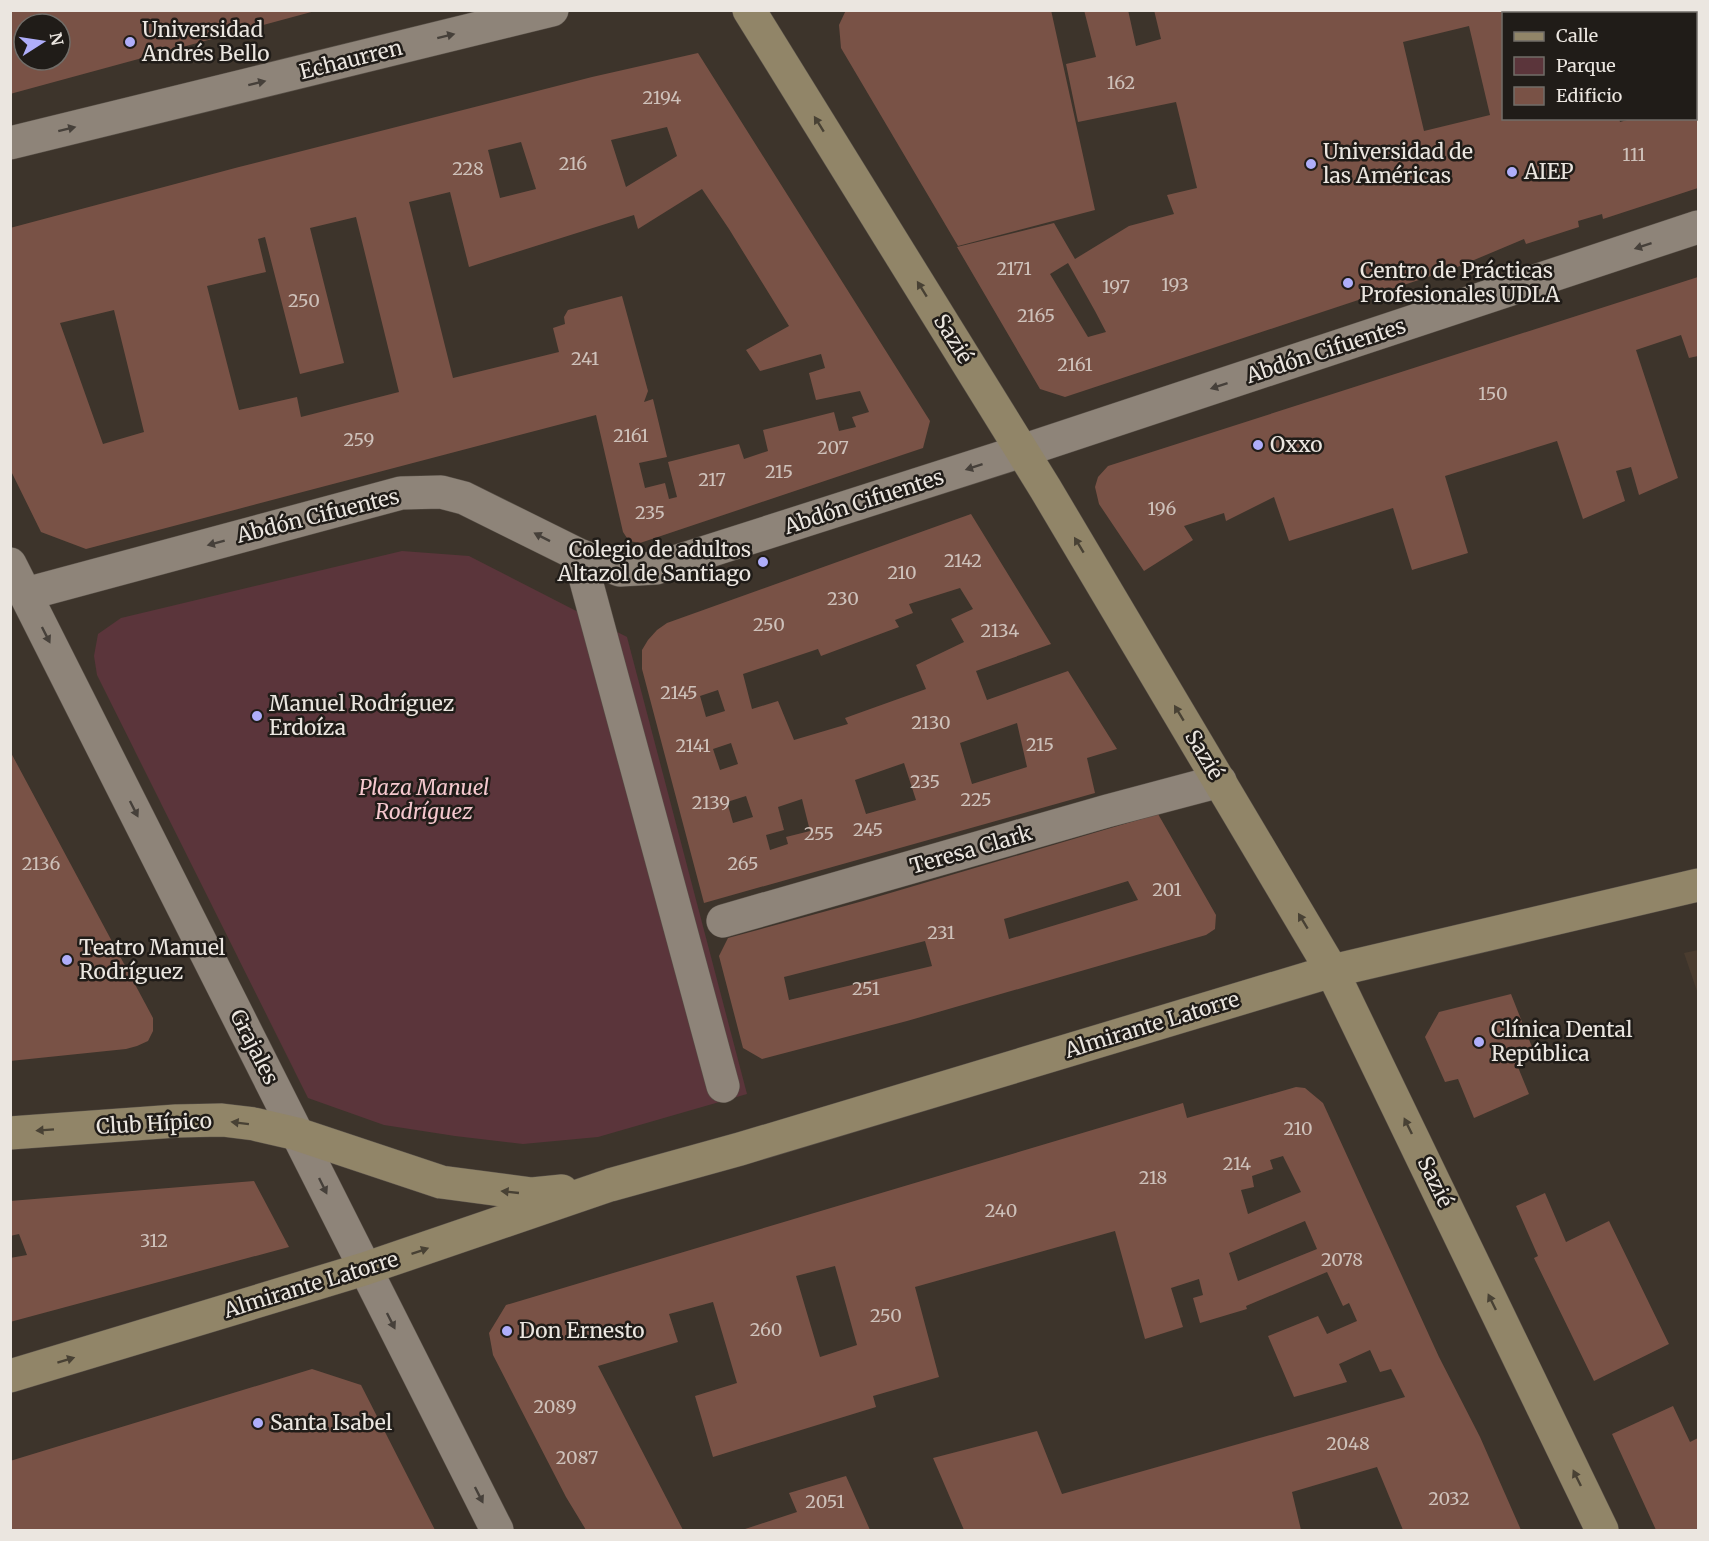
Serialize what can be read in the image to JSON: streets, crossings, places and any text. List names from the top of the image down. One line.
{"streets":{"main road":["Sazié","Almirante Latorre","Club Hípico"],"street":["Echaurren","Abdón Cifuentes","Teresa Clark","Grajales"]},"crossings":[["Sazié","Abdón Cifuentes"],["Sazié","Teresa Clark"],["Sazié","Almirante Latorre"],["Abdón Cifuentes","Grajales"],["Almirante Latorre","Grajales"],["Almirante Latorre","Club Hípico"],["Grajales","Club Hípico"]],"one_way":["Echaurren","Sazié","Abdón Cifuentes","Grajales","Club Hípico"],"parks":["Plaza Manuel Rodríguez"],"places":["Universidad Andrés Bello","Universidad de las Américas","AIEP","Centro de Prácticas Profesionales UDLA","Oxxo","Colegio de adultos Altazol de Santiago","Manuel Rodríguez Erdoíza","Teatro Manuel Rodríguez","Clínica Dental República","Don Ernesto","Santa Isabel"],"house_numbers":["162","2194","111","216","228","2171","193","197","250","2165","241","2161","150","2161","259","207","215","217","196","235","2142","210","230","250","2134","2145","2130","215","2141","235","225","2139","245","255","2136","265","201","231","251","210","214","218","240","312","2078","250","260","2089","2048","2087","2032","2051"],"legend":["Calle","Parque","Edificio"],"north":"right"}
